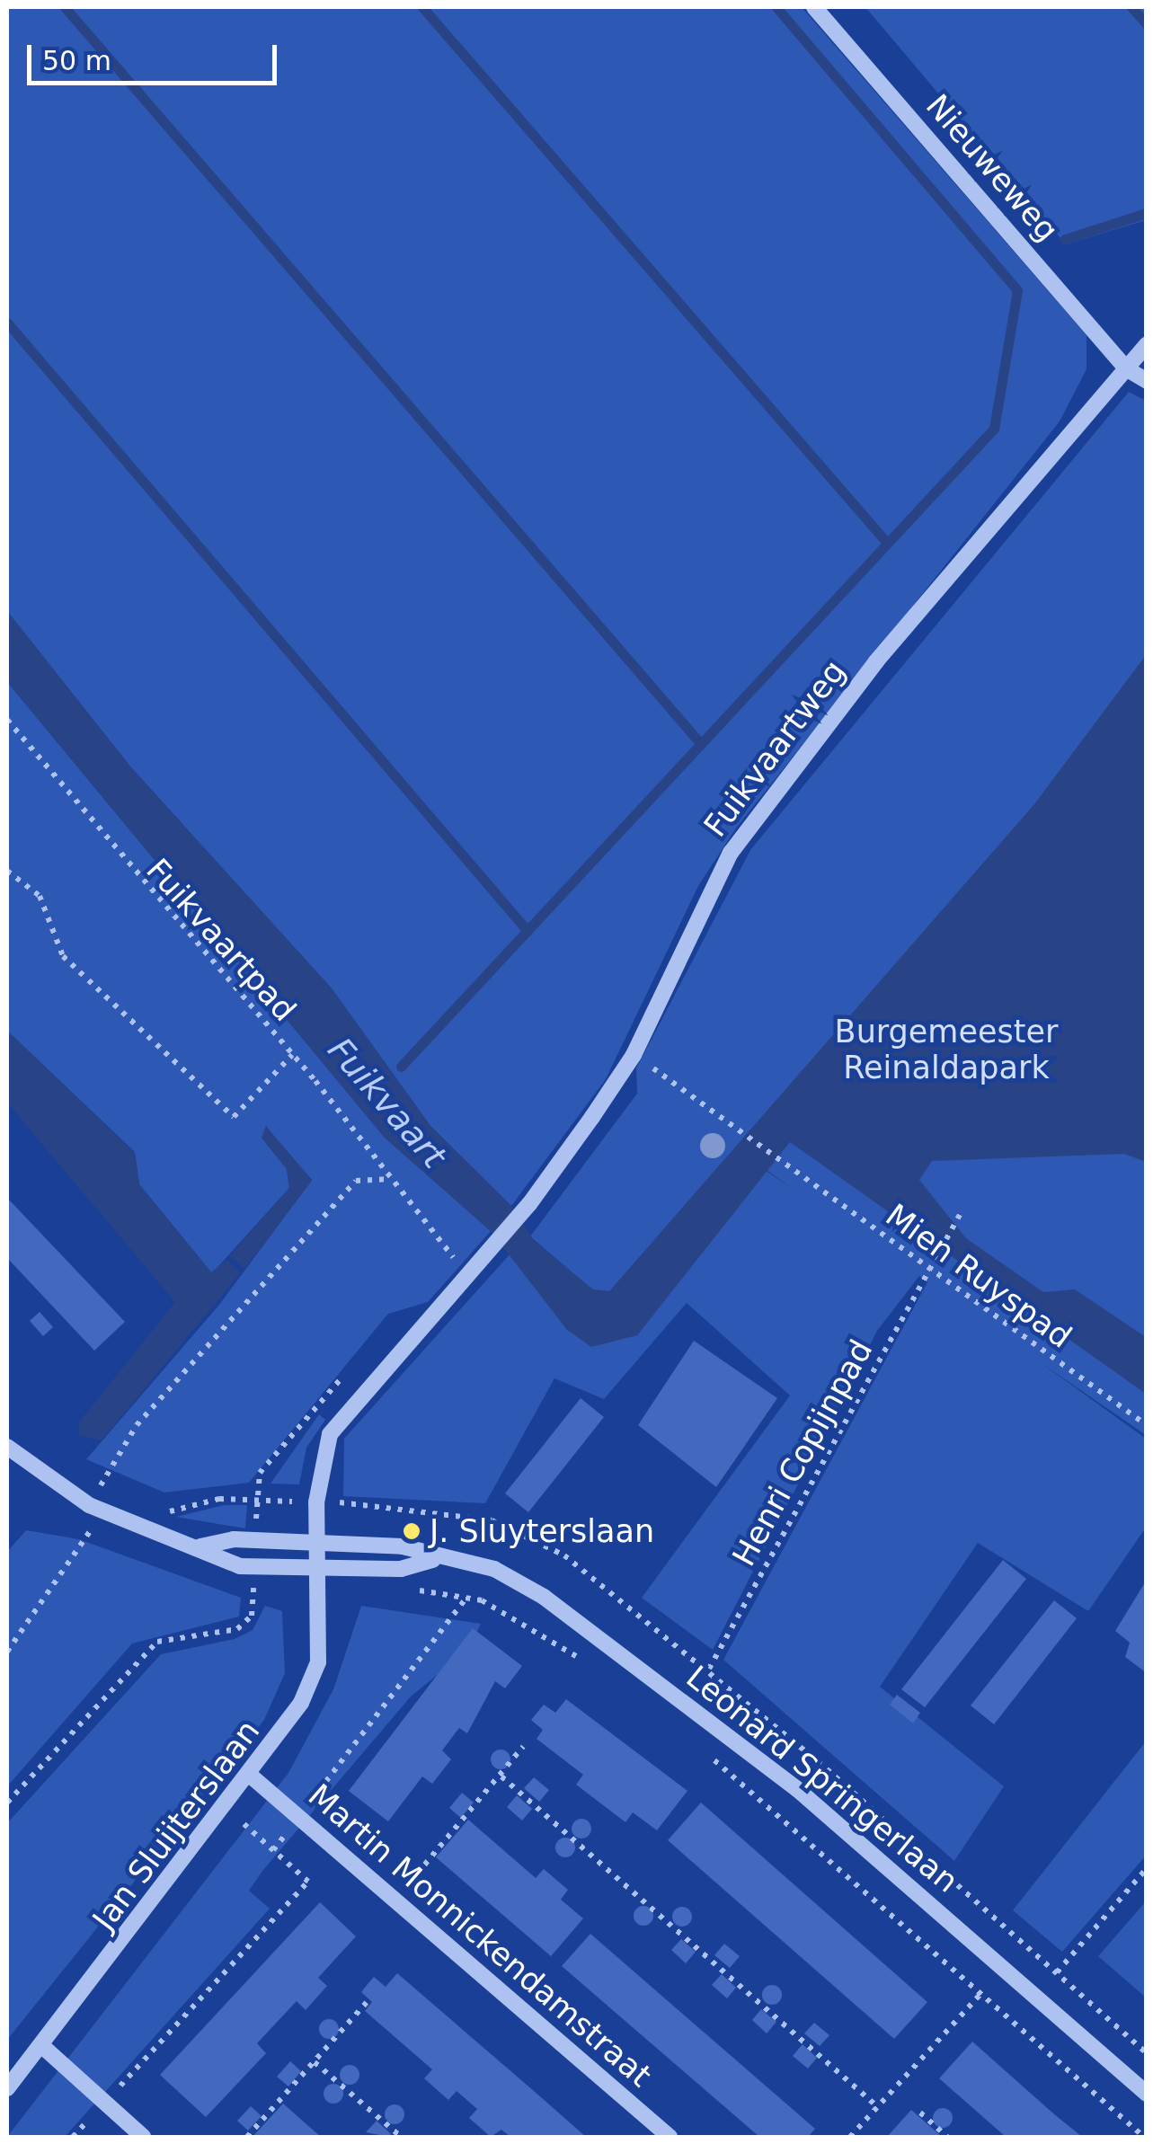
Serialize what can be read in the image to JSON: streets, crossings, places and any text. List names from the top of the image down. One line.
{"streets":{"street":["Nieuweweg","Fuikvaartweg","Leonard Springerlaan","Jan Sluijterslaan","Martin Monnickendamstraat"],"path":["Fuikvaartpad","Mien Ruyspad","Henri Copijnpad"]},"crossings":[["Nieuweweg","Fuikvaartweg"],["Fuikvaartweg","Fuikvaartpad"],["Fuikvaartweg","Mien Ruyspad"],["Mien Ruyspad","Henri Copijnpad"],["Leonard Springerlaan","Jan Sluijterslaan"],["Jan Sluijterslaan","Martin Monnickendamstraat"]],"water":["Fuikvaart"],"parks":["Burgemeester Reinaldapark"],"places":["J. Sluyterslaan"],"scale_bar":"50 m"}
